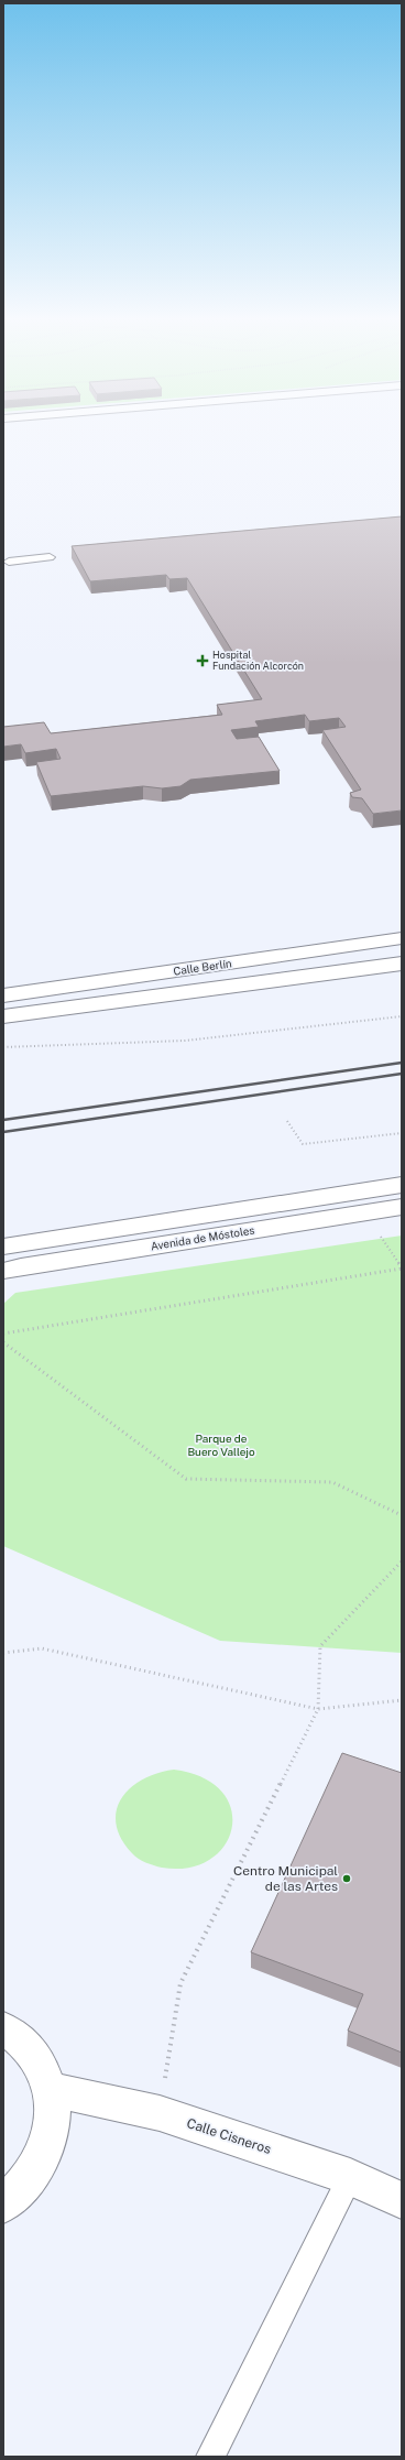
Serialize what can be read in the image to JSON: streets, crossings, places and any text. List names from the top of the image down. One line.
{"streets":{"street":["Calle Berlín","Avenida de Móstoles","Calle Cisneros"]},"parks":["Parque de Buero Vallejo"],"places":{"health":["Hospital Fundación Alcorcón"],"other":["Centro Municipal de las Artes"]}}
